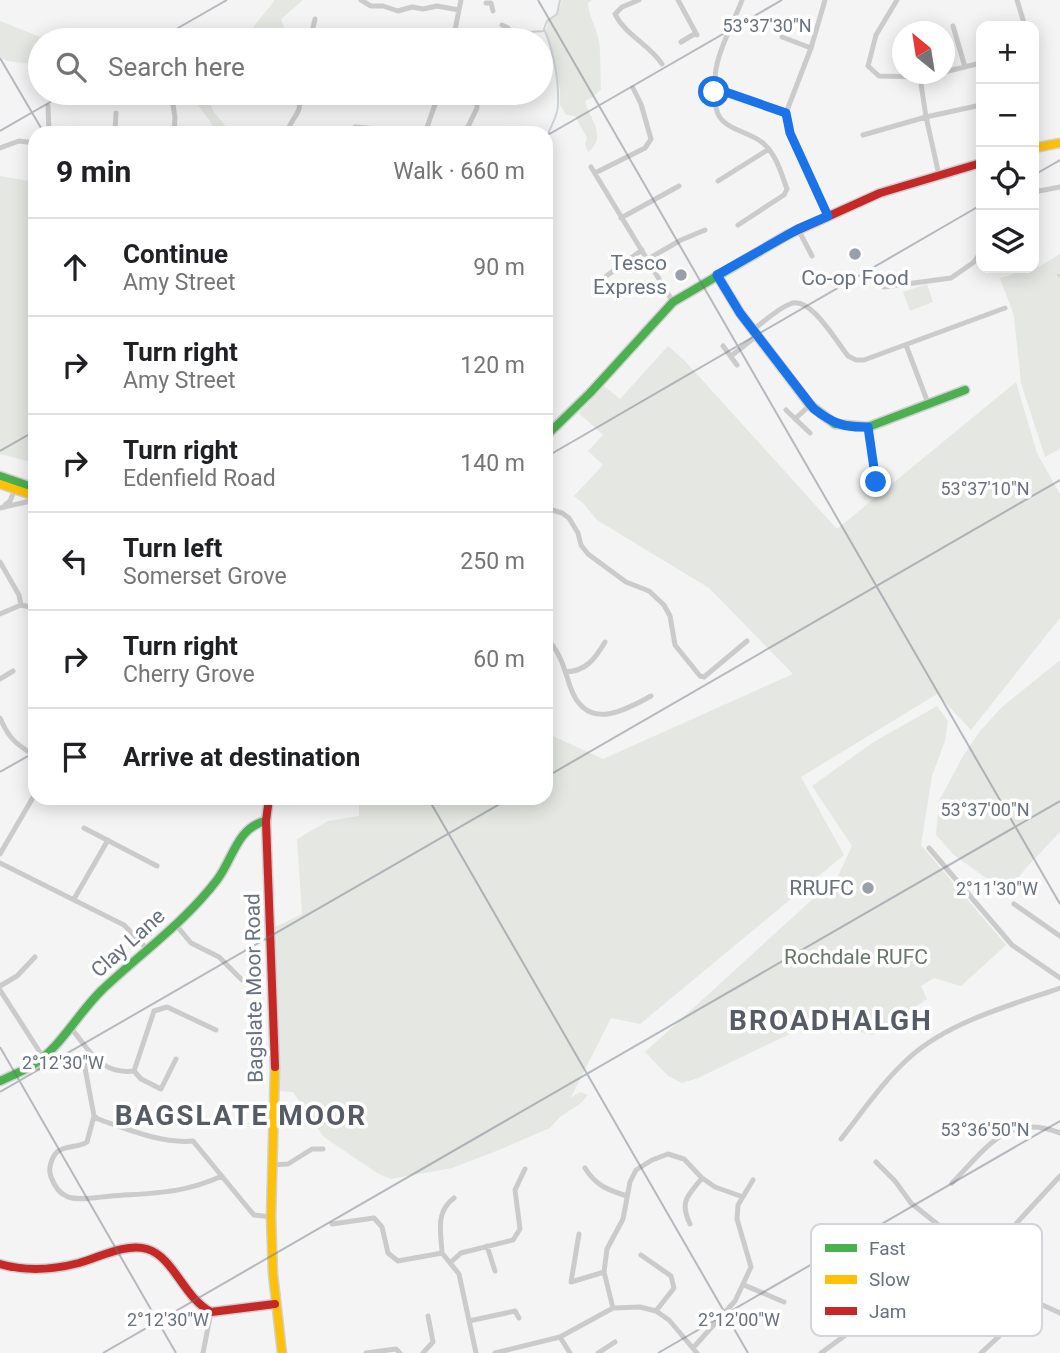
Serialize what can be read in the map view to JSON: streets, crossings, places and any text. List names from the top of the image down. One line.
{"streets":{"street":["Clay Lane","Bagslate Moor Road"]},"crossings":[["Clay Lane","Bagslate Moor Road"]],"districts":["BROADHALGH","BAGSLATE MOOR"],"parks":["Rochdale RUFC"],"places":["Co-op Food","Tesco Express","RRUFC"],"legend":["Fast","Slow","Jam"],"north":"top left","page":{"map_buttons":["+","−"],"search":"Search here","heading":["9 min","Walk · 660 m"],"list":[["Continue","Amy Street","90 m"],["Turn right","Amy Street","120 m"],["Turn right","Edenfield Road","140 m"],["Turn left","Somerset Grove","250 m"],["Turn right","Cherry Grove","60 m"],"Arrive at destination"]},"coordinates":["53°37'30\"N","53°37'10\"N","53°37'00\"N","2°11'30\"W","2°12'30\"W","53°36'50\"N","2°12'00\"W"]}
